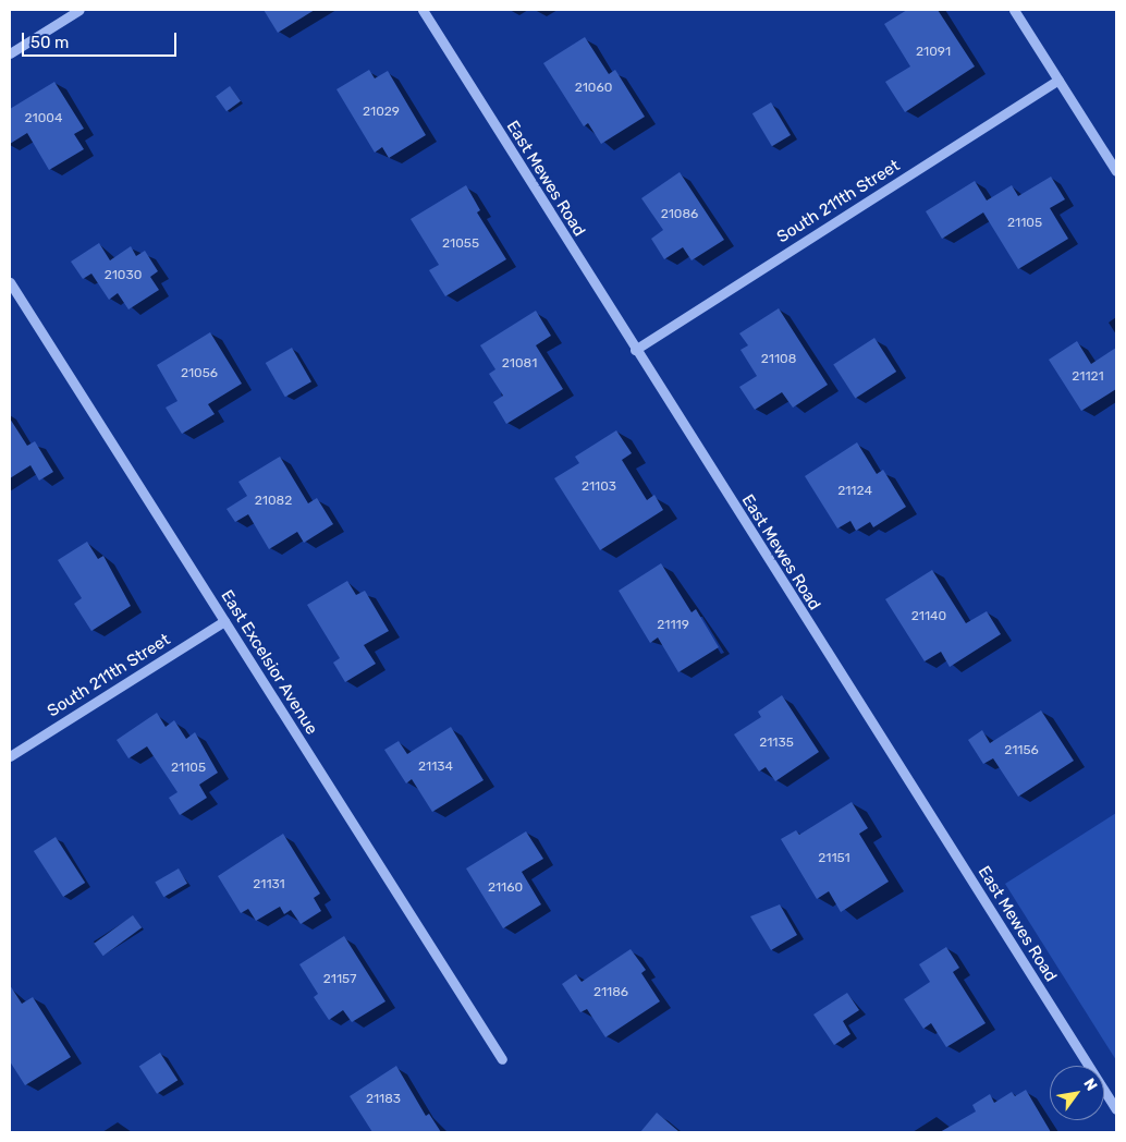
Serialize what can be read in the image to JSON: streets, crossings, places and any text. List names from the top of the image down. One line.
{"streets":{"street":["East Mewes Road","South 211th Street","East Excelsior Avenue"]},"crossings":[["East Mewes Road","South 211th Street"],["South 211th Street","East Excelsior Avenue"]],"house_numbers":["21091","21060","21029","21004","21086","21105","21055","21030","21108","21081","21056","21121","21103","21124","21082","21140","21119","21135","21156","21134","21105","21151","21131","21160","21157","21186","21183"],"scale_bar":"50 m","north":"top right"}
